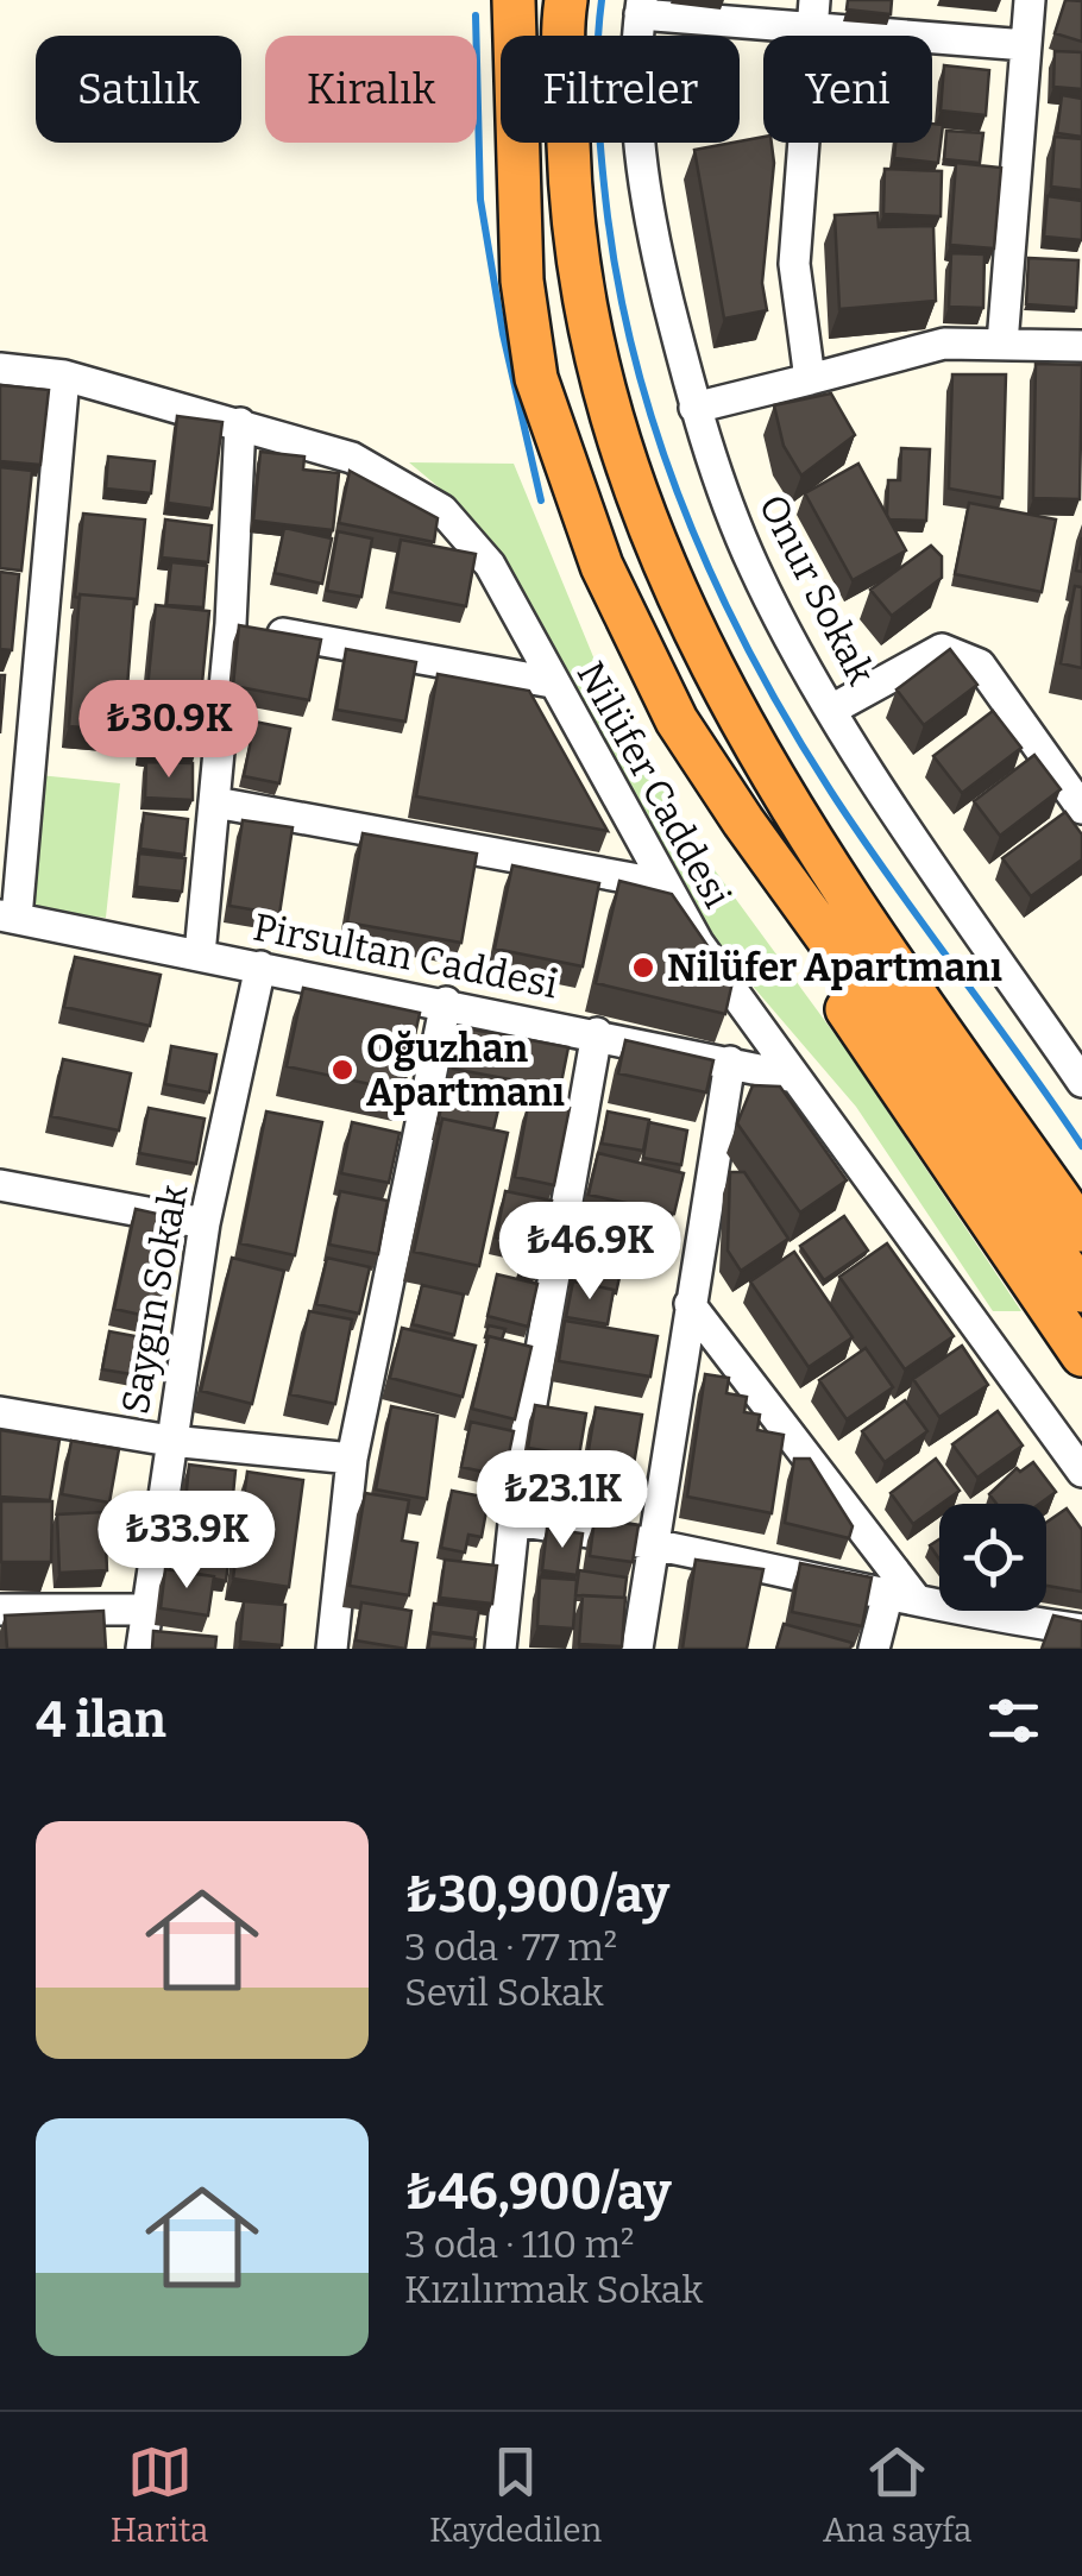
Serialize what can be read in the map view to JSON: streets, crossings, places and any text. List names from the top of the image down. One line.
{"streets":{"street":["Onur Sokak","Nilüfer Caddesi","Pirsultan Caddesi","Saygın Sokak"]},"crossings":[["Nilüfer Caddesi","Pirsultan Caddesi"],["Pirsultan Caddesi","Saygın Sokak"]],"places":["Nilüfer Apartmanı","Oğuzhan Apartmanı"],"page":{"chip":["Satılık","Kiralık","Filtreler","Yeni"],"price":["₺30.9K","₺46.9K","₺23.1K","₺33.9K"],"heading":"4 ilan","list":[{"name":"₺30,900/ay","note":"3 oda · 77 m² · Sevil Sokak"},{"name":"₺46,900/ay","note":"3 oda · 110 m² · Kızılırmak Sokak"}],"tabs":["Harita","Kaydedilen","Ana sayfa"]}}
